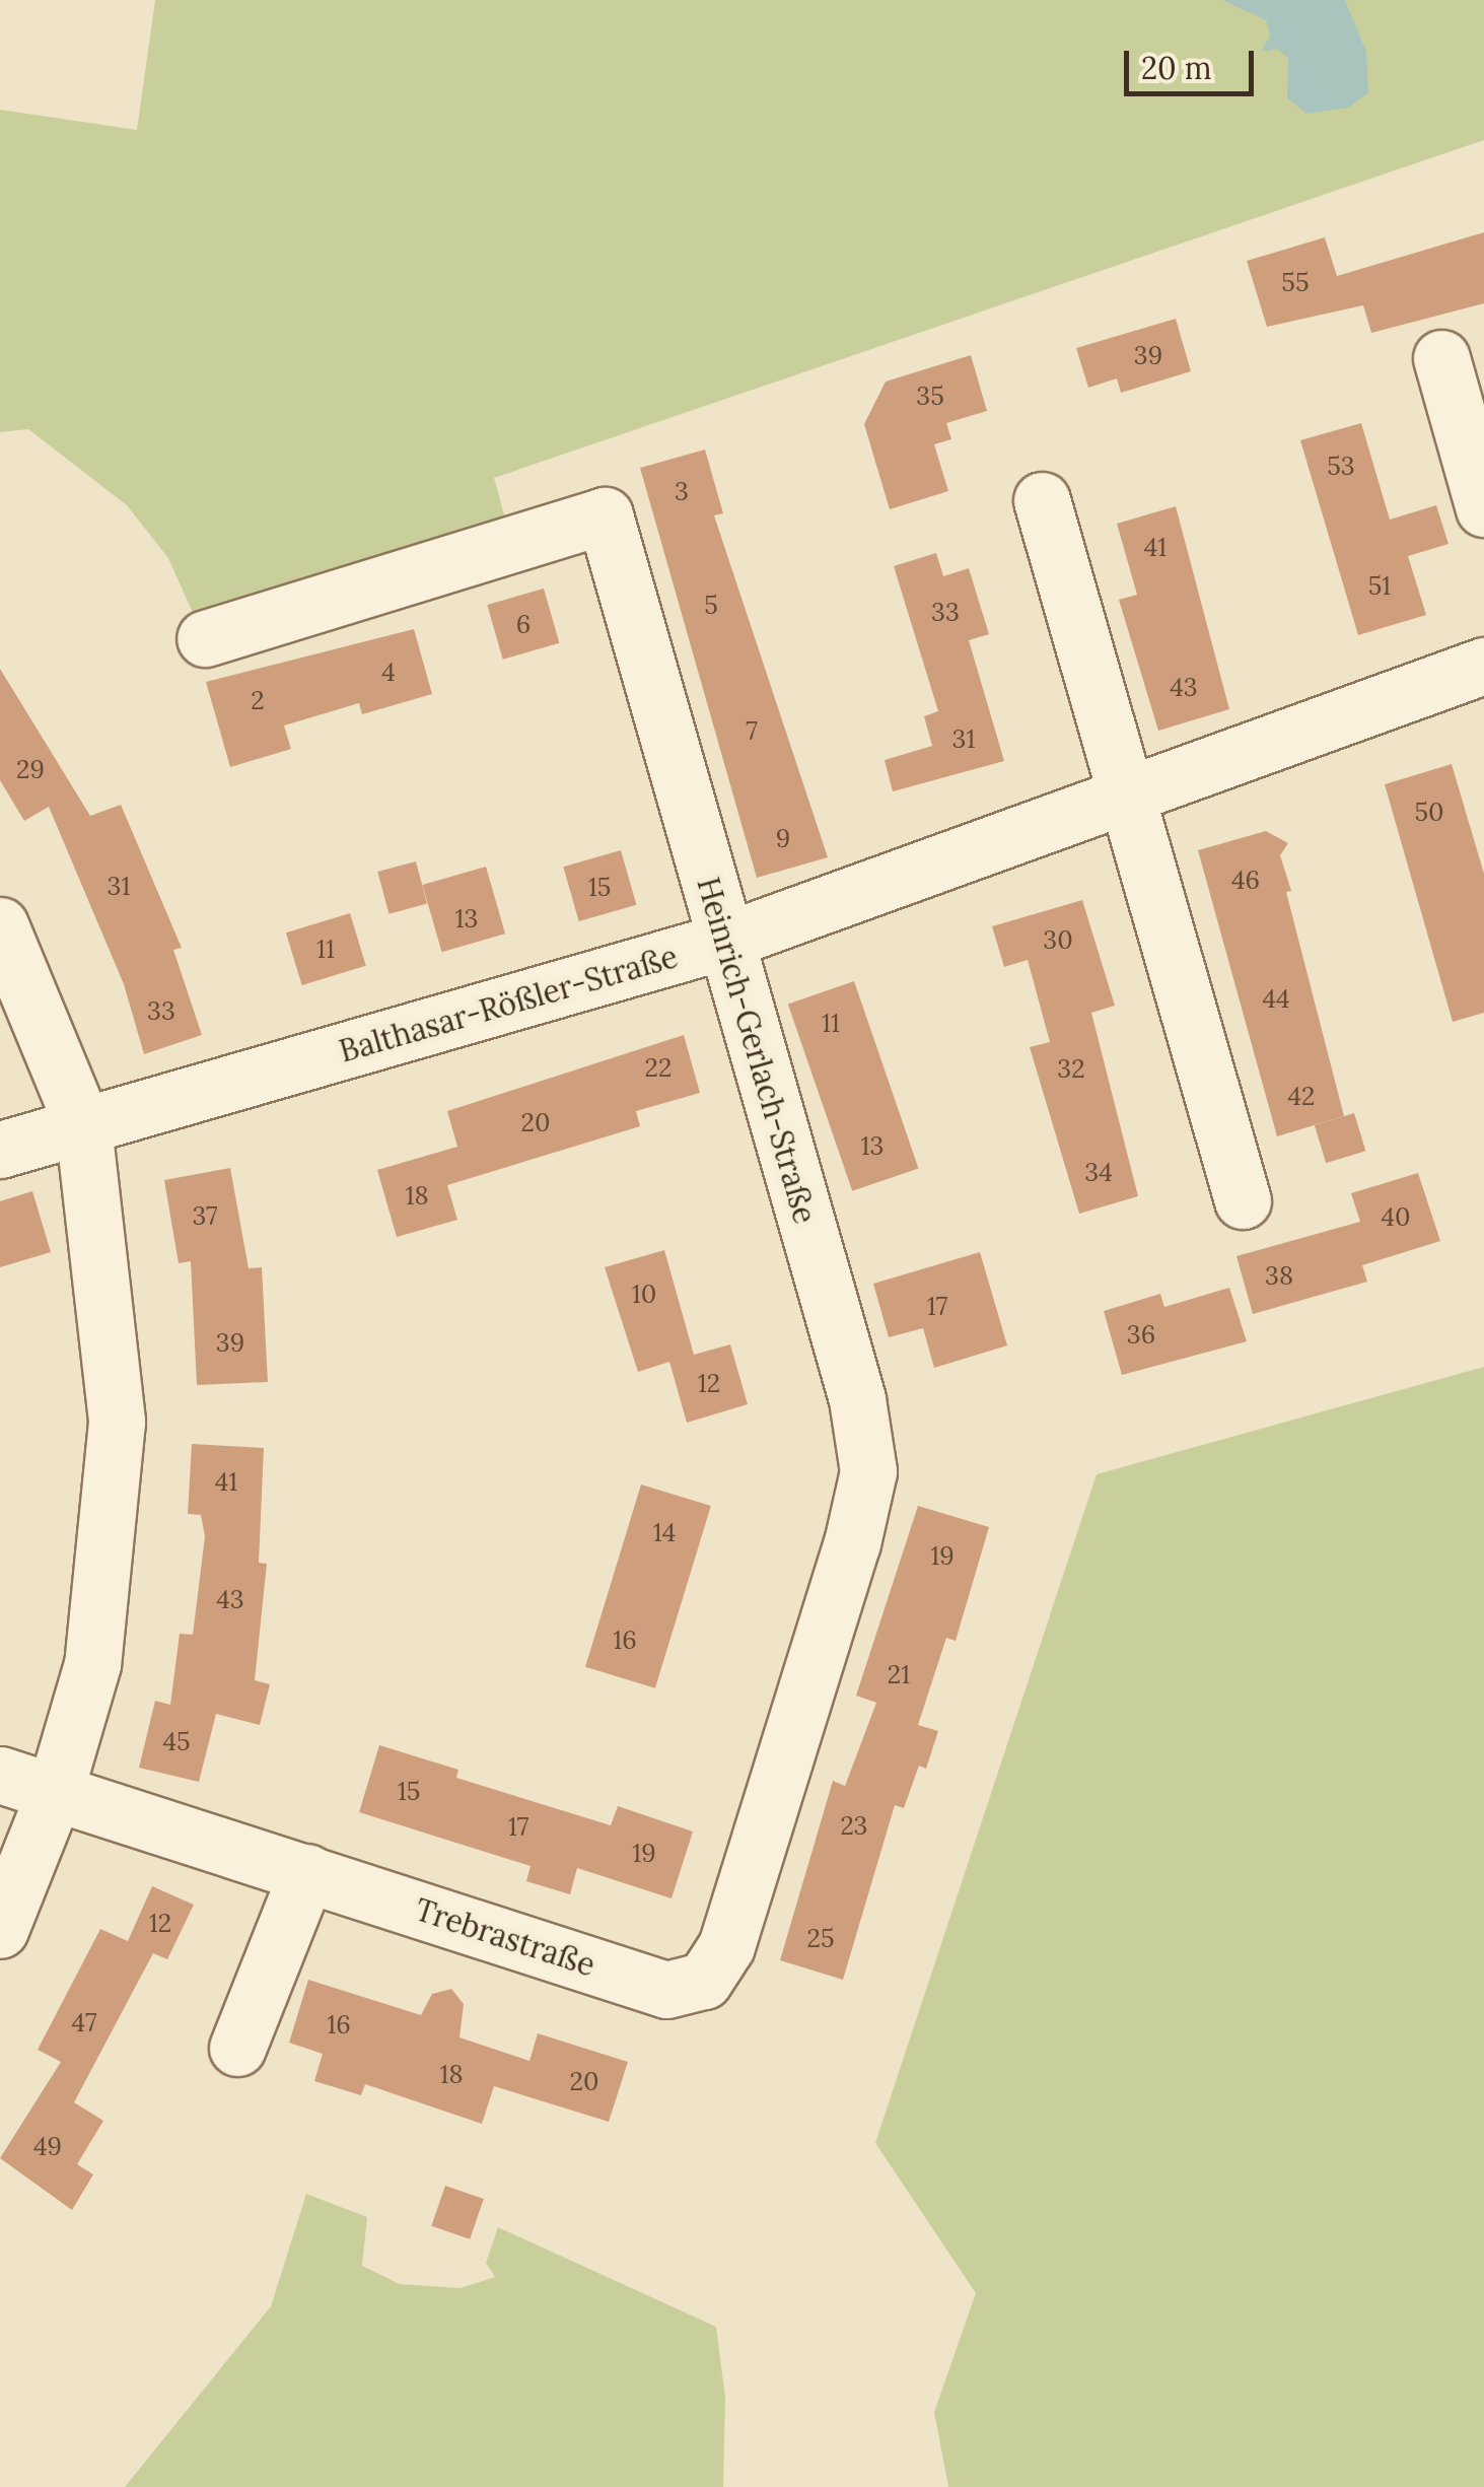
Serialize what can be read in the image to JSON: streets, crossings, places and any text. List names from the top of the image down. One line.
{"streets":{"street":["Balthasar-Rößler-Straße","Heinrich-Gerlach-Straße","Trebrastraße"]},"crossings":[["Balthasar-Rößler-Straße","Heinrich-Gerlach-Straße"],["Heinrich-Gerlach-Straße","Trebrastraße"]],"house_numbers":["55","39","35","53","3","41","51","5","33","6","4","43","2","7","31","29","50","9","46","31","15","13","30","11","44","33","11","22","32","42","20","13","34","18","37","40","38","10","17","36","39","12","41","14","19","43","16","21","45","15","23","17","19","12","25","47","16","18","20","49"],"scale_bar":"20 m"}
